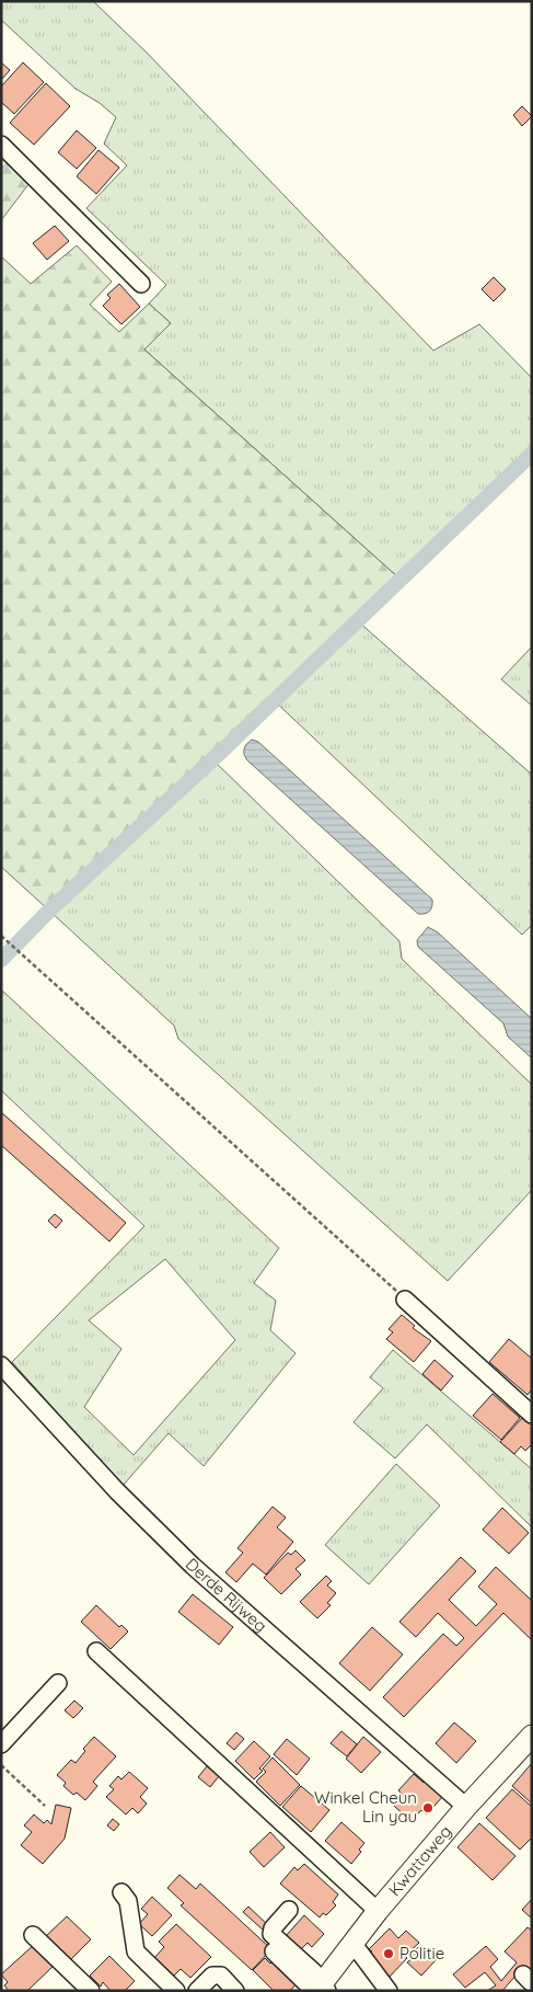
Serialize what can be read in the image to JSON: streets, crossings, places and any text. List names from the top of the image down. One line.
{"streets":{"main road":["Kwattaweg"],"street":["Derde Rijweg"]},"crossings":[["Derde Rijweg","Kwattaweg"]],"places":["Winkel Cheun Lin yau","Politie"]}
